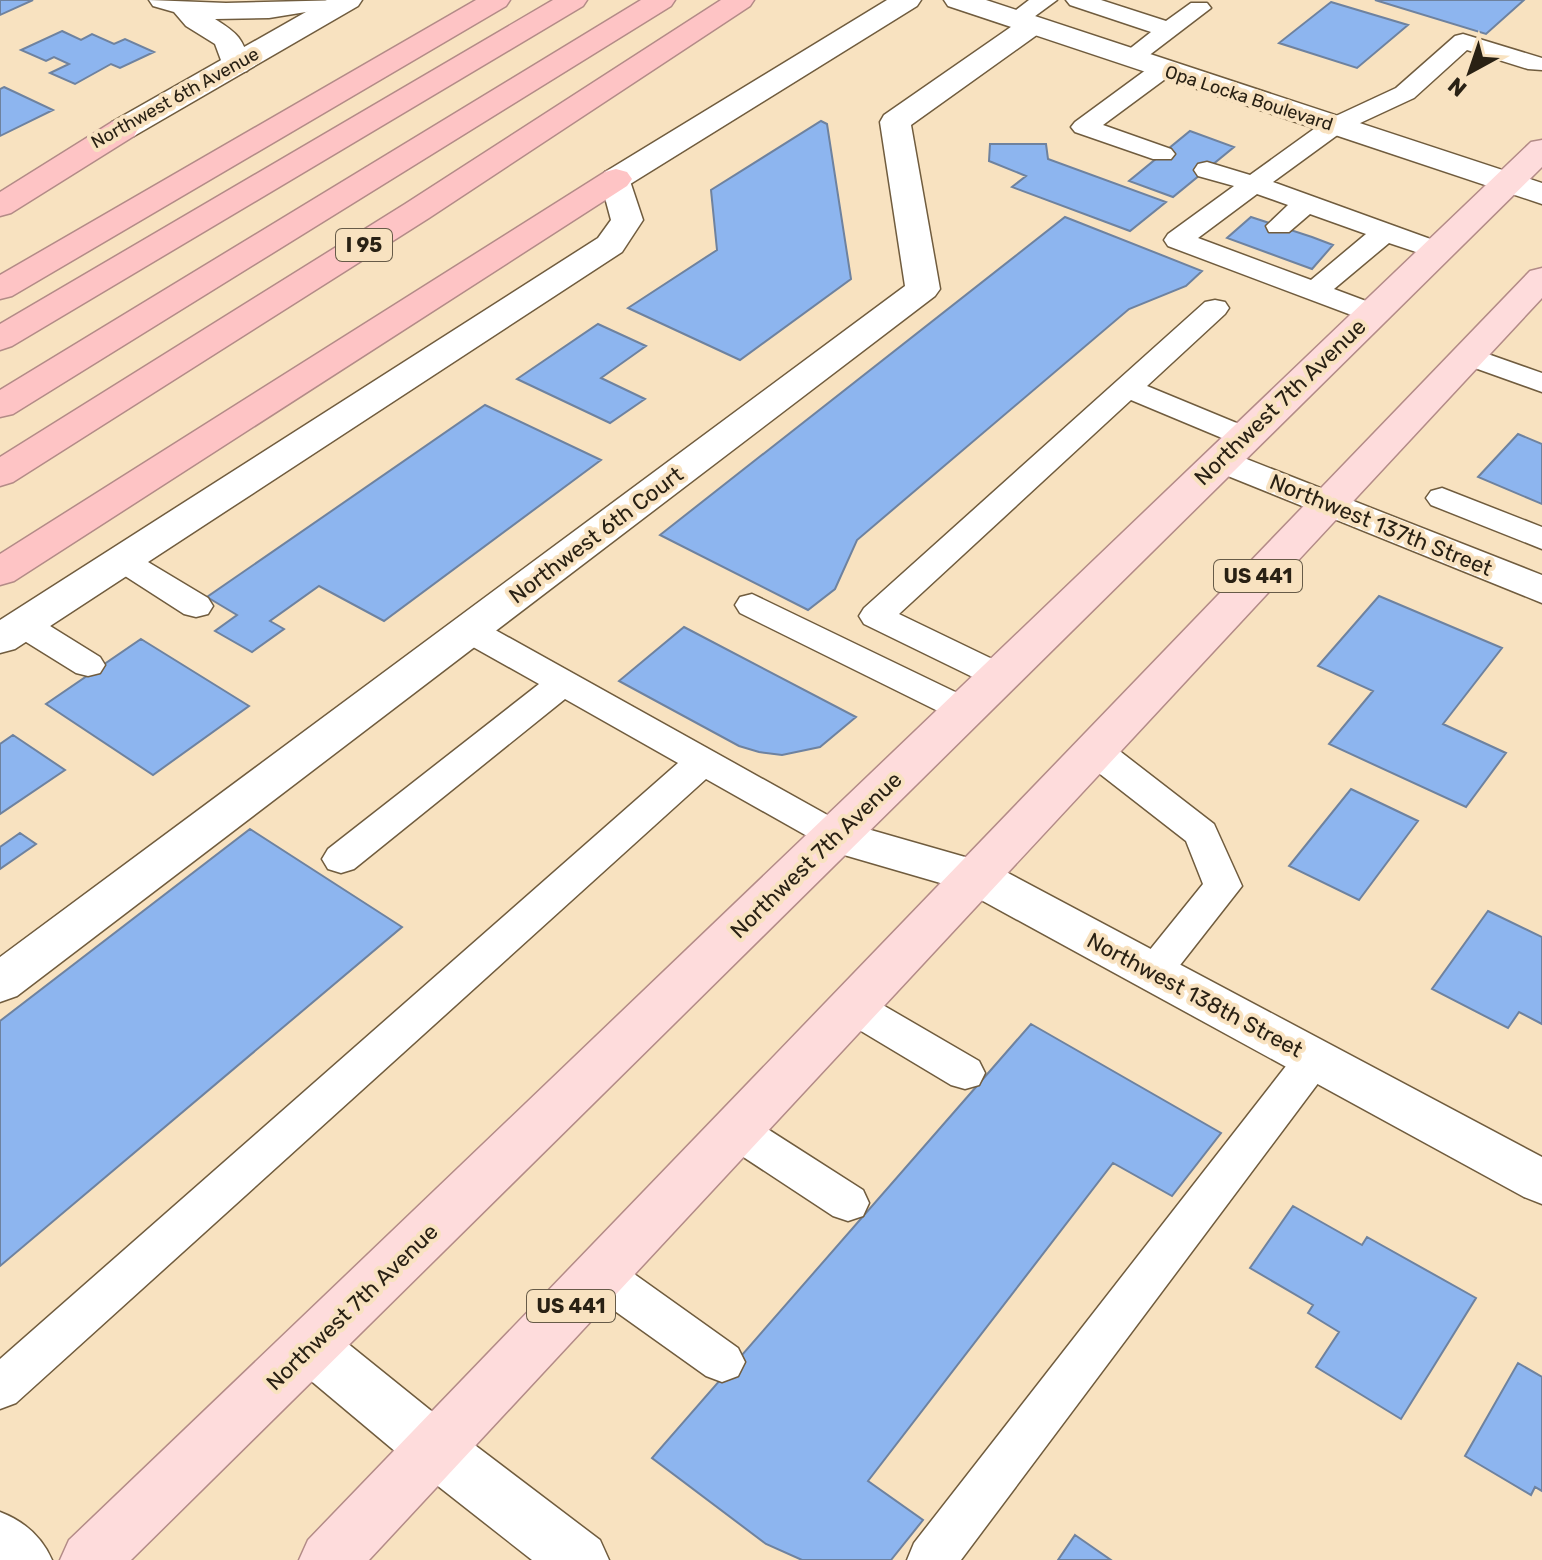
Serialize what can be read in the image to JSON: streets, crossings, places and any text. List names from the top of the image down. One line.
{"streets":{"highway":["I 95"],"main road":["Northwest 7th Avenue","US 441"],"street":["Northwest 6th Avenue","Opa Locka Boulevard","Northwest 137th Street","Northwest 6th Court","Northwest 138th Street"]},"crossings":[["Opa Locka Boulevard","Northwest 7th Avenue"],["Opa Locka Boulevard","Northwest 6th Court"],["Northwest 7th Avenue","Northwest 137th Street"],["Northwest 7th Avenue","Northwest 138th Street"],["Northwest 137th Street","US 441"],["US 441","Northwest 138th Street"]],"north":"bottom left"}
